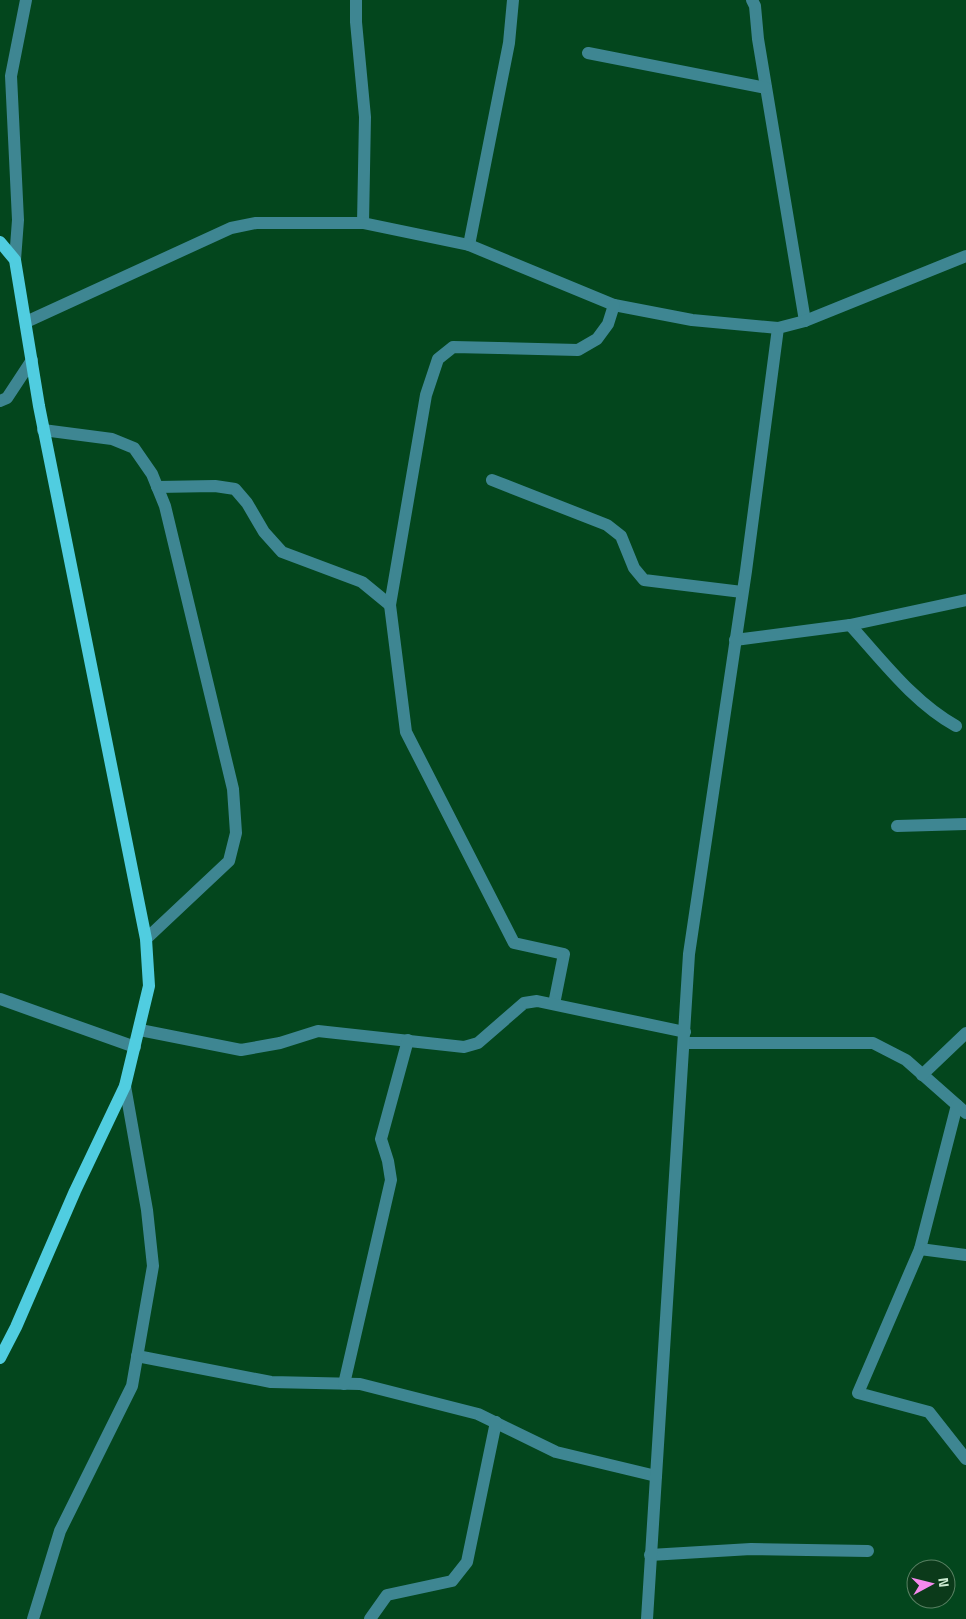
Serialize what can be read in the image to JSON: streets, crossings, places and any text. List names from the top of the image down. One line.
{"north":"right"}
